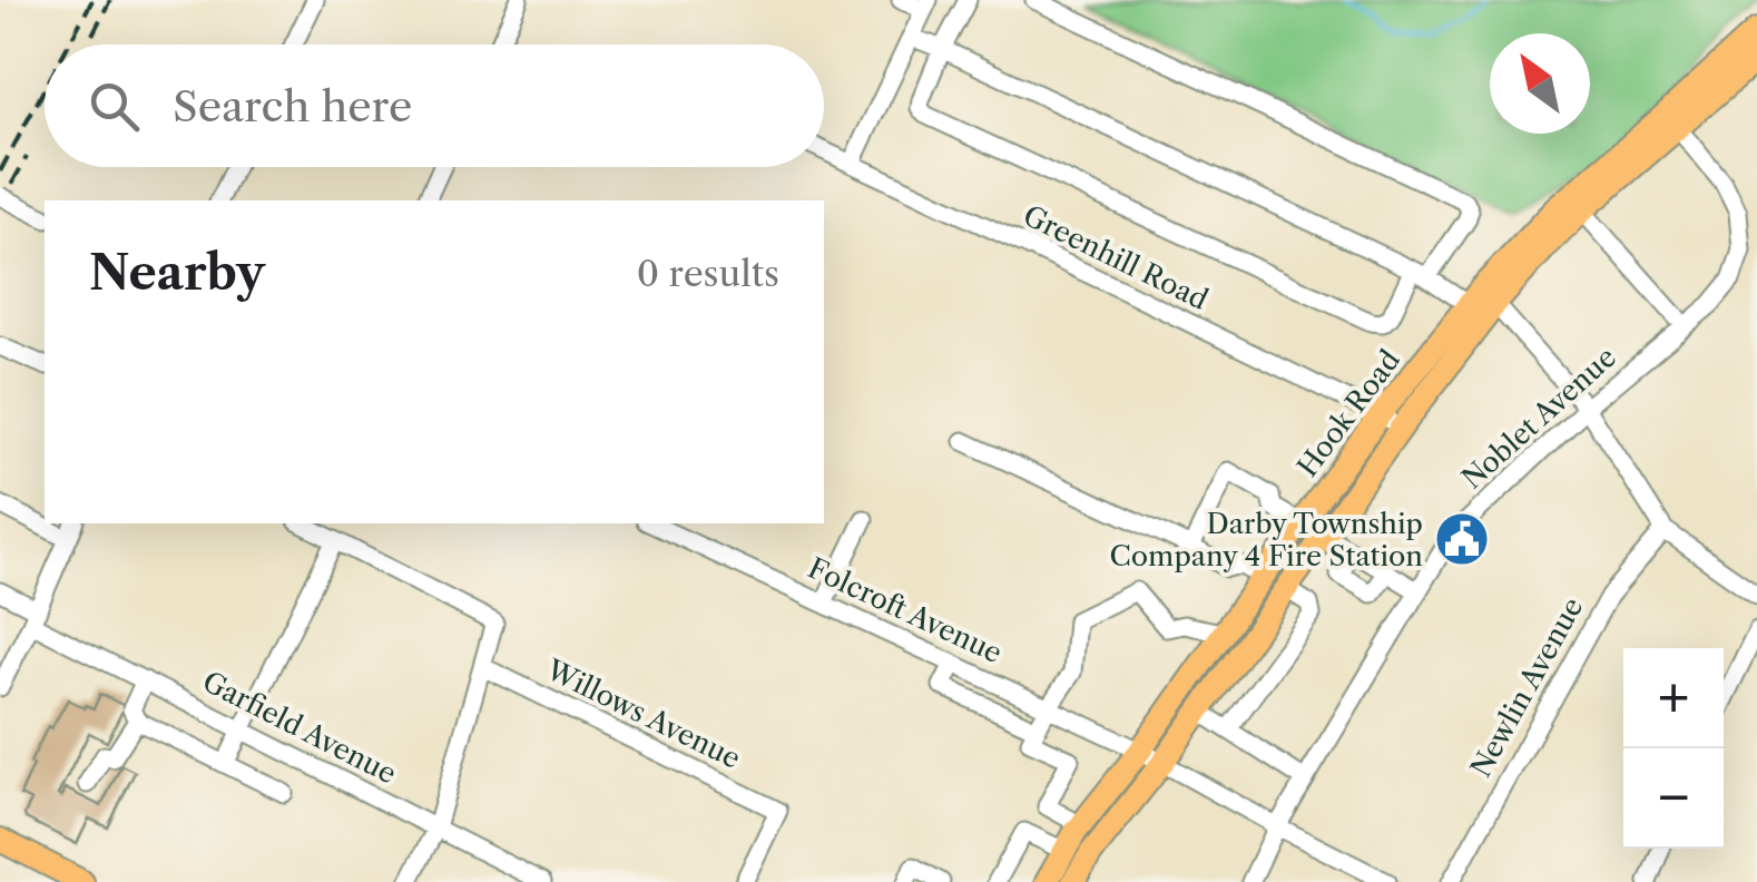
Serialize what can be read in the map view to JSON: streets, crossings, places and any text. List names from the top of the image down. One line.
{"streets":{"main road":["Hook Road"],"street":["Greenhill Road","Noblet Avenue","Folcroft Avenue","Newlin Avenue","Willows Avenue","Garfield Avenue"]},"crossings":[["Greenhill Road","Hook Road"],["Hook Road","Noblet Avenue"],["Hook Road","Folcroft Avenue"],["Noblet Avenue","Folcroft Avenue"]],"places":{"public building":["Darby Township Company 4 Fire Station"]},"north":"top left","page":{"search":"Search here","heading":["Nearby","0 results"],"map_buttons":["+","−"]}}
